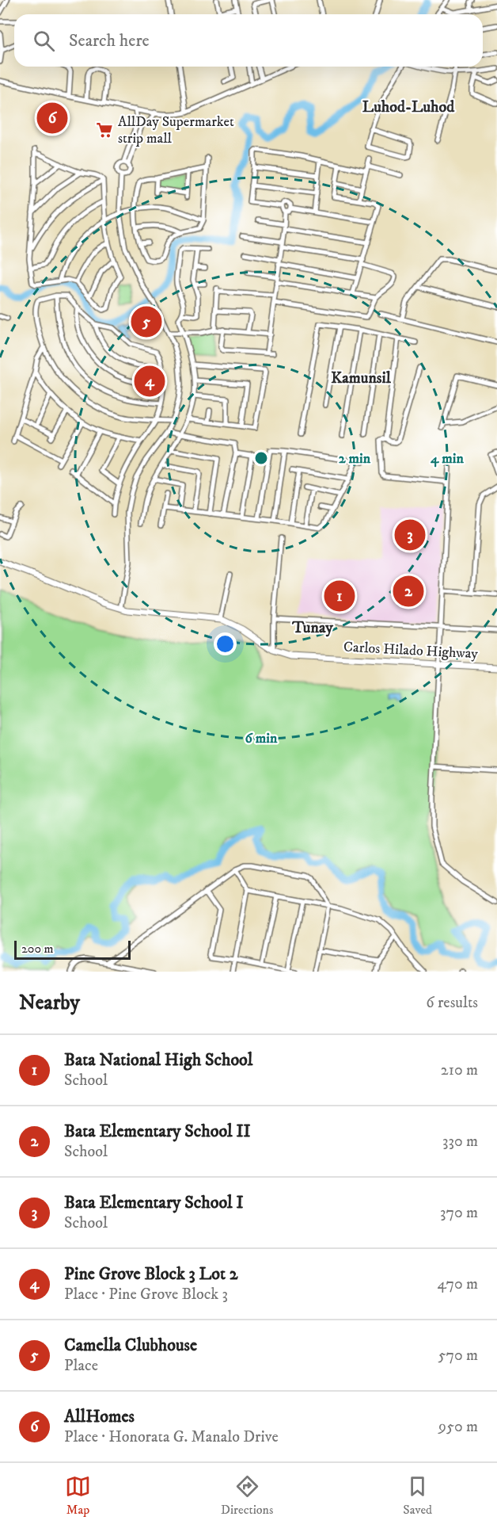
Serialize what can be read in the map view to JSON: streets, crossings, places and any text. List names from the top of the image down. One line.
{"streets":{"main road":["Carlos Hilado Highway"]},"districts":["Luhod-Luhod","Kamunsil","Tunay"],"places":{"supermarket":["AllDay Supermarket strip mall"]},"scale_bar":"200 m","page":{"search":"Search here","pins":["6","5","4","3","2","1"],"scale":"200 m","heading":["Nearby","6 results"],"list":[{"mark":"1","name":"Bata National High School","note":"School","value":"210 m"},{"mark":"2","name":"Bata Elementary School II","note":"School","value":"330 m"},{"mark":"3","name":"Bata Elementary School I","note":"School","value":"370 m"},{"mark":"4","name":"Pine Grove Block 3 Lot 2","note":"Place · Pine Grove Block 3","value":"470 m"},{"mark":"5","name":"Camella Clubhouse","note":"Place","value":"570 m"},{"mark":"6","name":"AllHomes","note":"Place · Honorata G. Manalo Drive","value":"950 m"}],"nav":["Map","Directions","Saved"]},"rings":["2 min","4 min","6 min"]}
